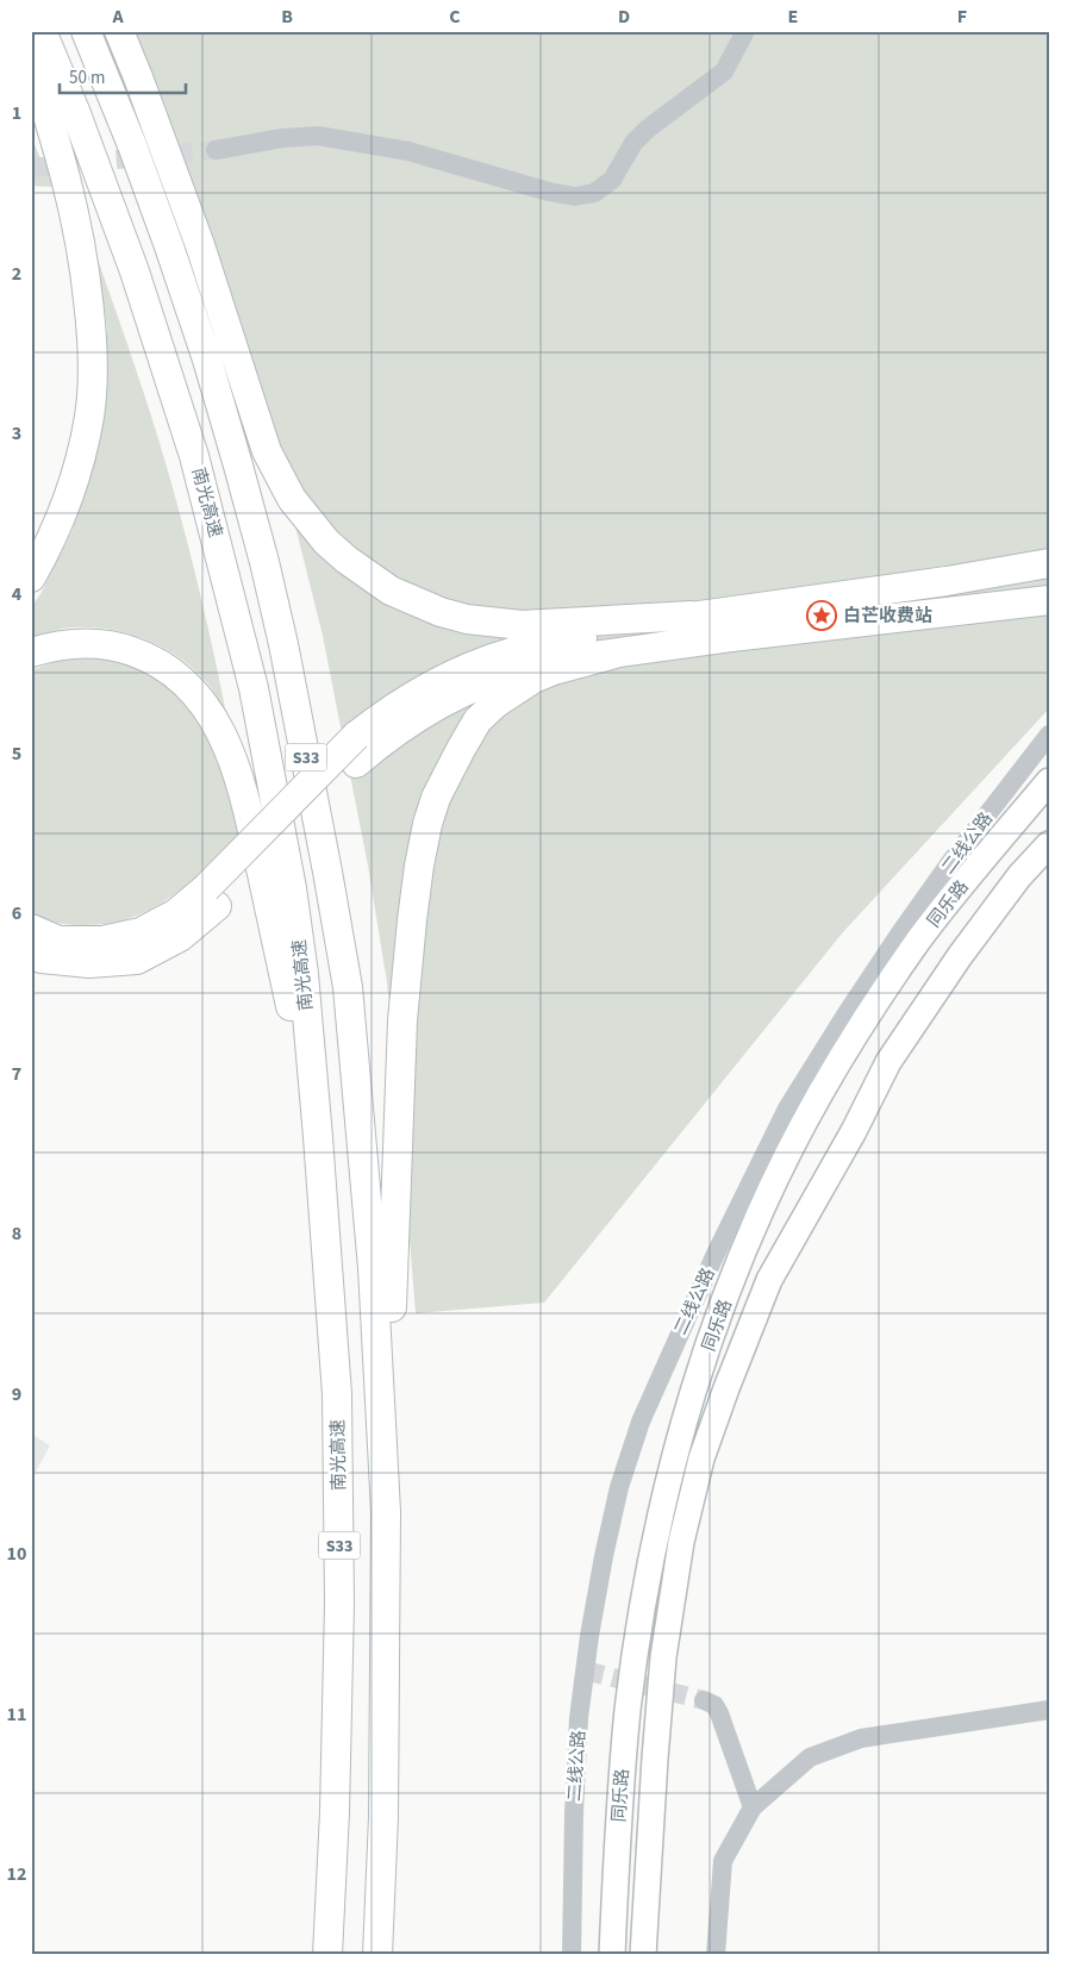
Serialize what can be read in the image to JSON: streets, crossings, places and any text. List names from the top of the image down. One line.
{"streets":{"highway":["南光高速","S33"],"main road":["同乐路"],"street":["二线公路"]},"places":{"place":["白芒收费站"]},"scale_bar":"50 m","grid":{"columns":["A","B","C","D","E","F"],"rows":["1","2","3","4","5","6","7","8","9","10","11","12"]}}
